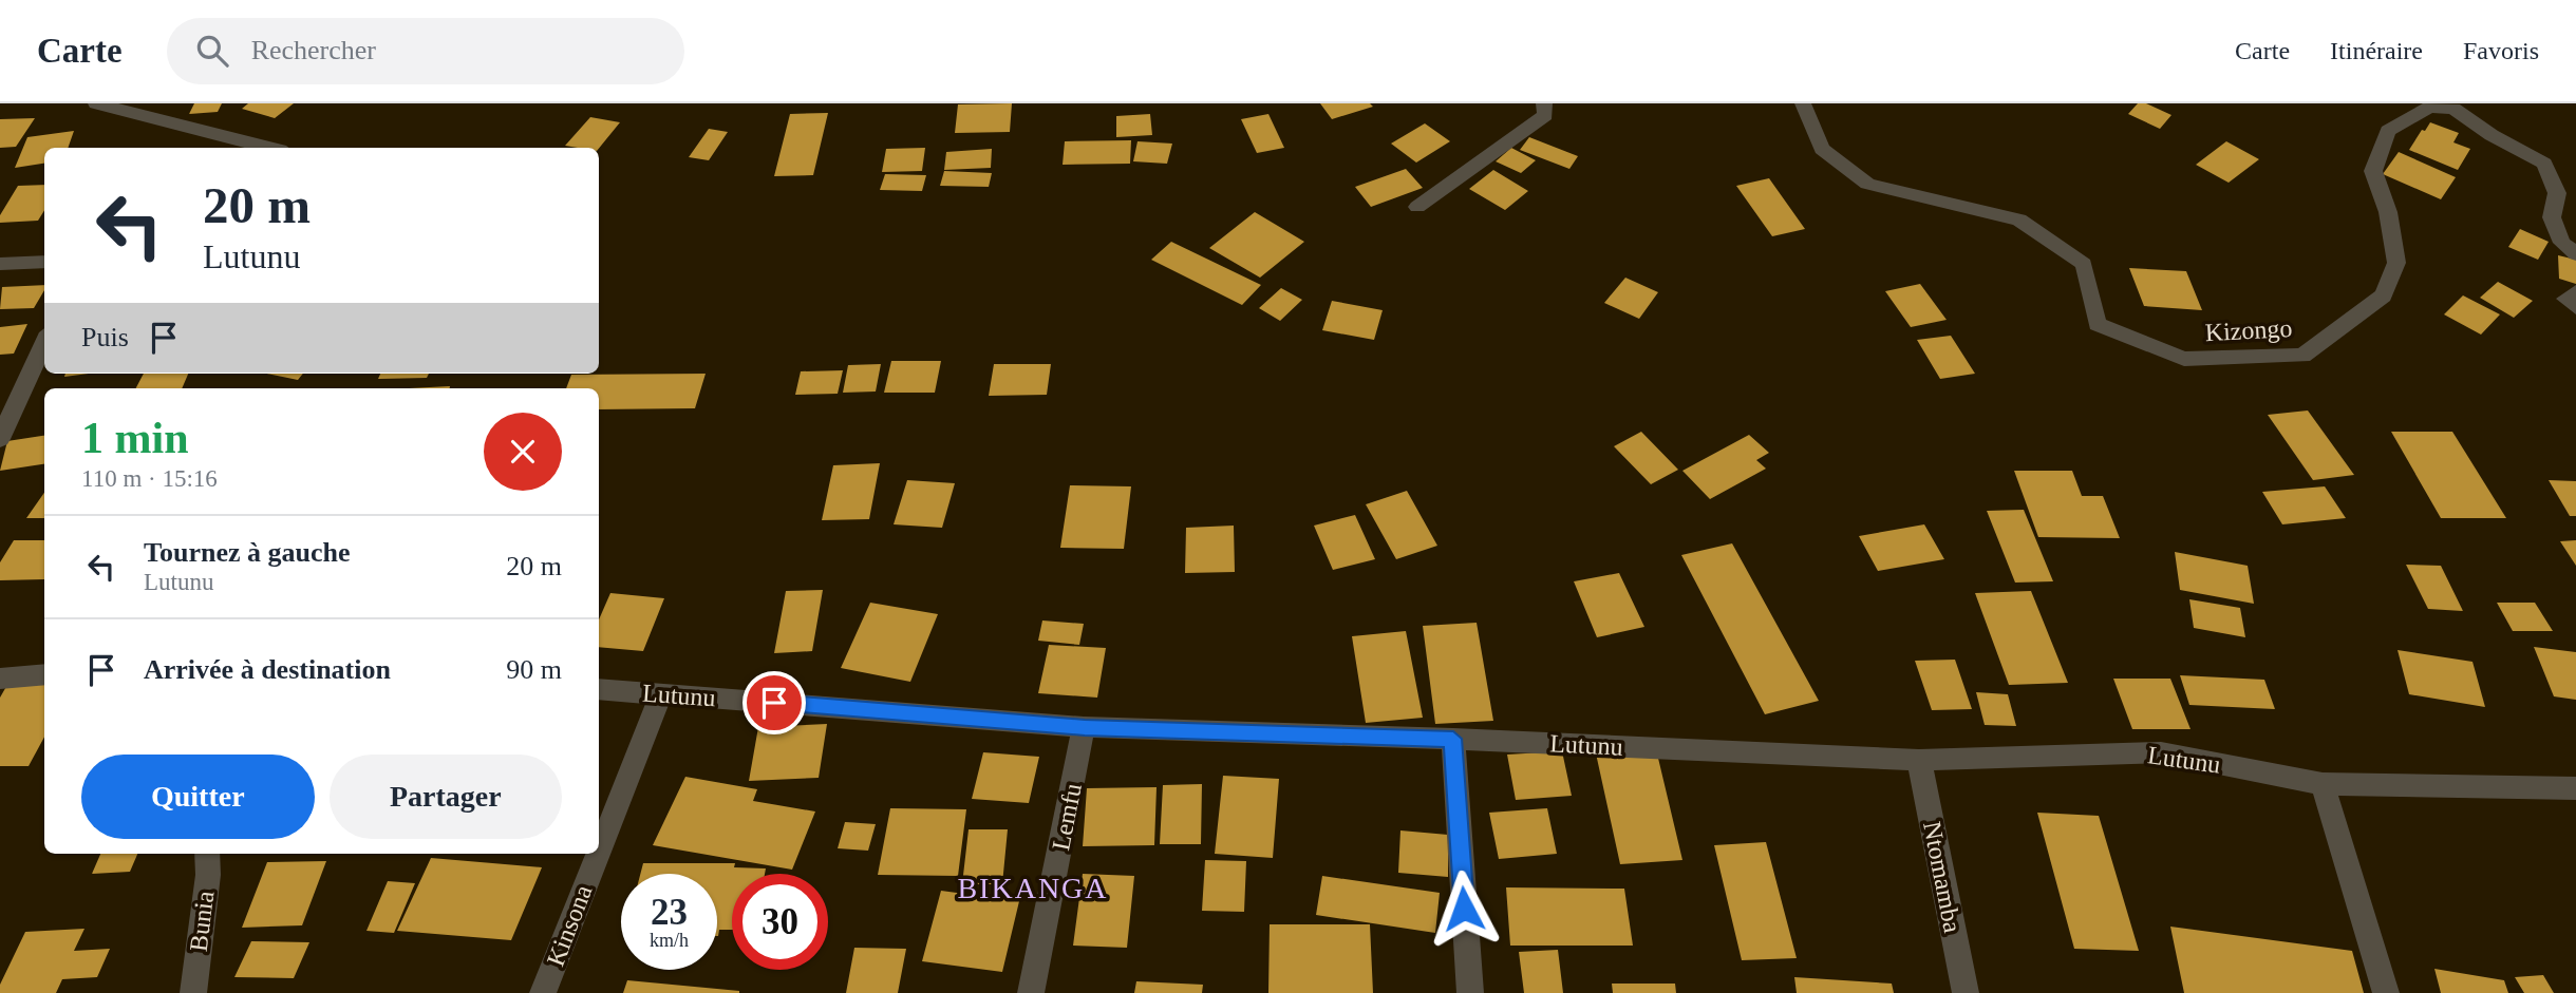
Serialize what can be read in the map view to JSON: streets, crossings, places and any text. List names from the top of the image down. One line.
{"streets":{"street":["Kizongo","Lutunu","Lemfu","Ntomamba","Bunia","Kinsona"]},"crossings":[["Lutunu","Lemfu"],["Lutunu","Ntomamba"],["Lutunu","Kinsona"]],"districts":["BIKANGA"],"page":{"header":"Carte","search":"Rechercher","nav":["Carte","Itinéraire","Favoris"],"turn":["20 m","Lutunu"],"then":"Puis","heading":["1 min","110 m · 15:16"],"list":[{"name":"Tournez à gauche","note":"Lutunu","value":"20 m"},{"name":"Arrivée à destination","value":"90 m"}],"buttons":["Quitter","Partager"],"speed":"23 km/h","limit":"30"}}
